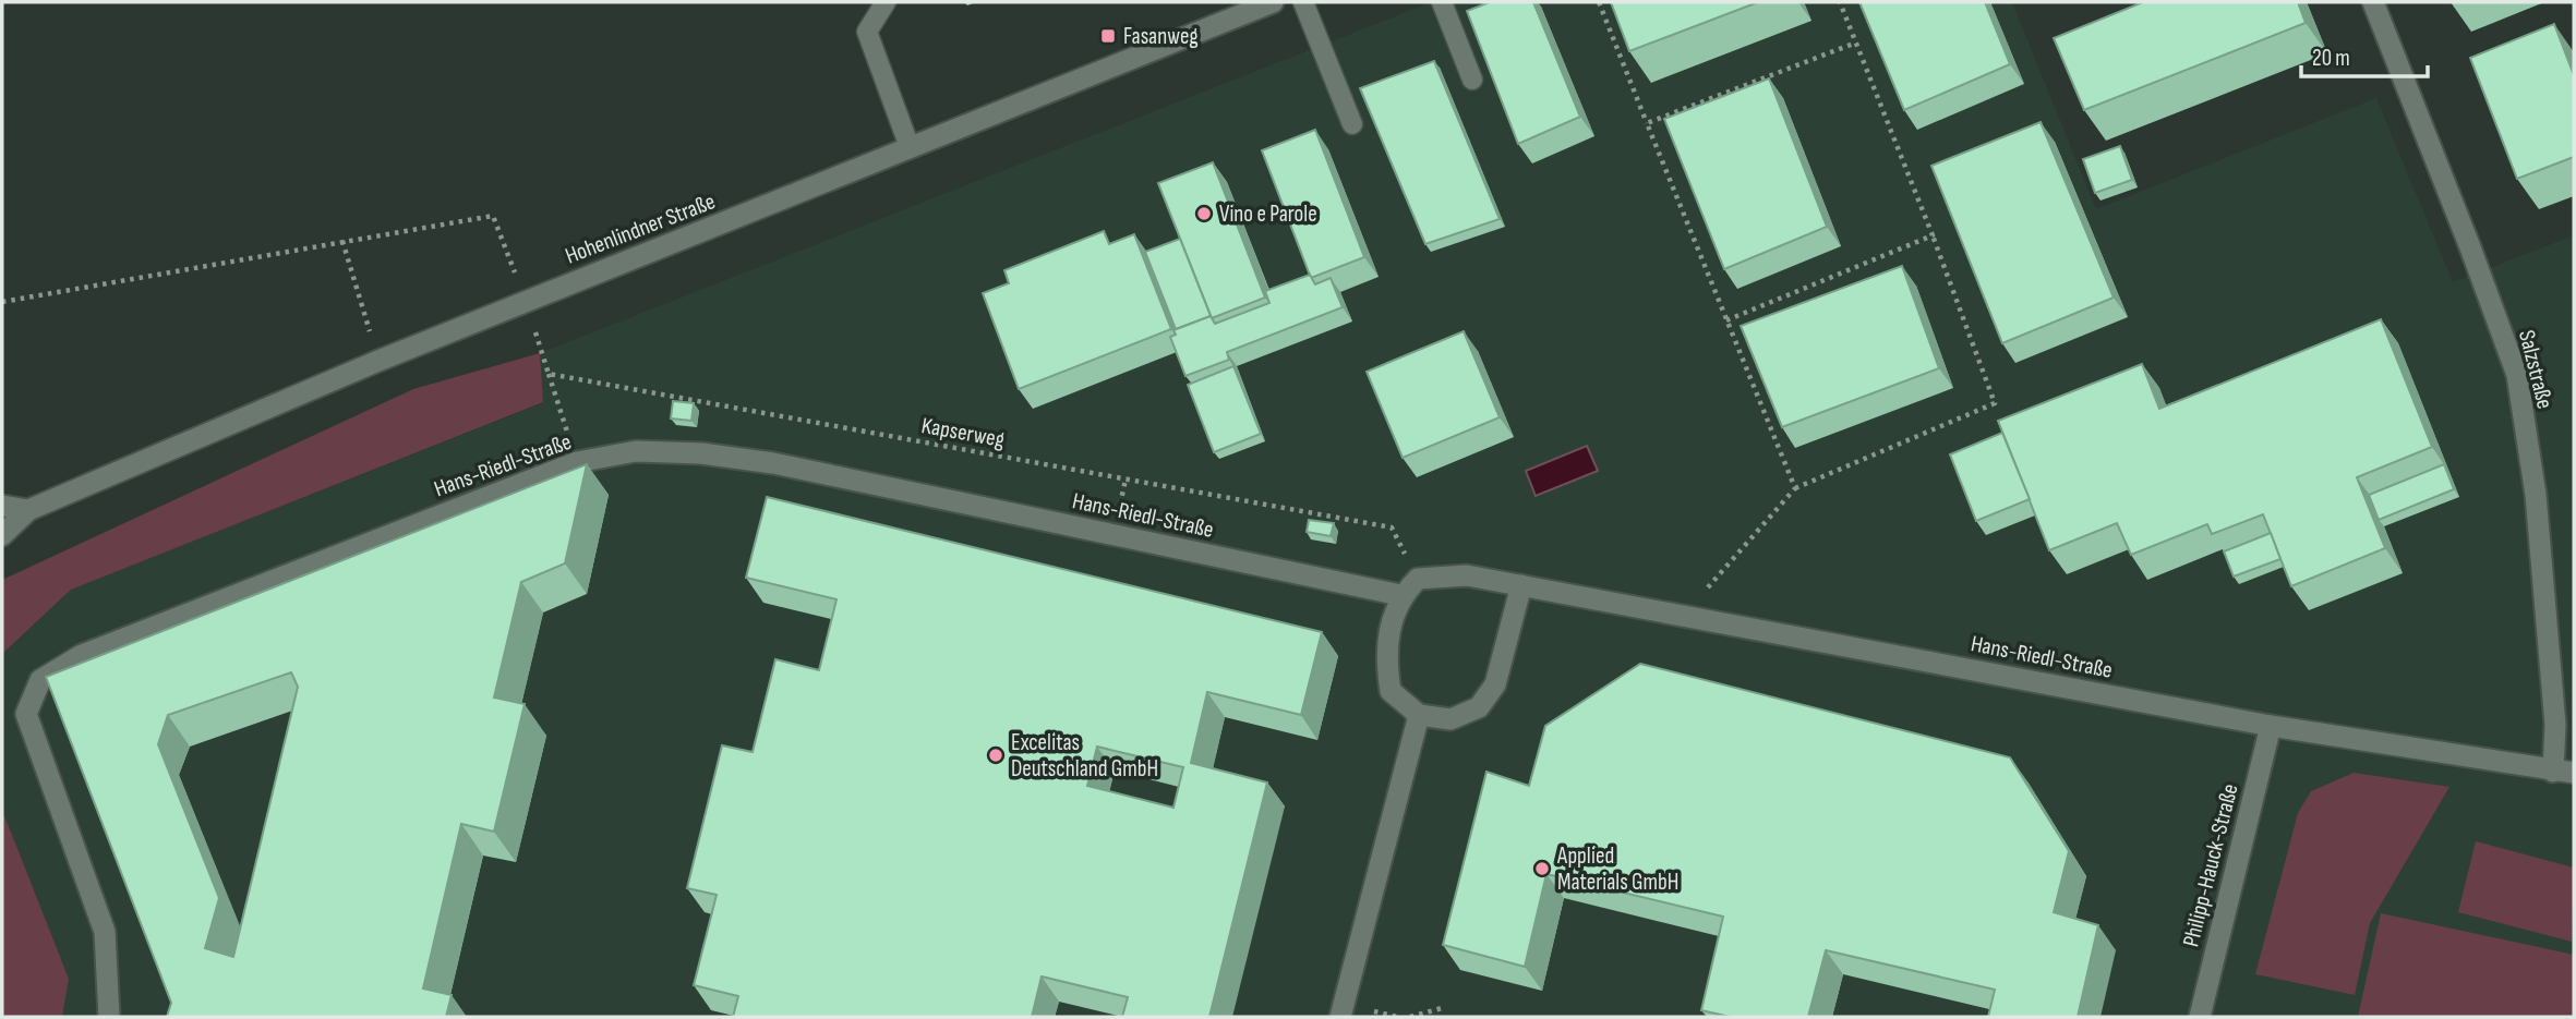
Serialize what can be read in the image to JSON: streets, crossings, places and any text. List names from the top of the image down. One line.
{"streets":{"street":["Hohenlindner Straße","Salzstraße","Hans-Riedl-Straße","Philipp-Hauck-Straße"],"path":["Kapserweg"]},"crossings":[["Salzstraße","Hans-Riedl-Straße"],["Kapserweg","Hans-Riedl-Straße"],["Hans-Riedl-Straße","Philipp-Hauck-Straße"]],"places":{"transit":["Fasanweg"],"other":["Vino e Parole","Excelitas Deutschland GmbH","Applied Materials GmbH"]},"scale_bar":"20 m"}
